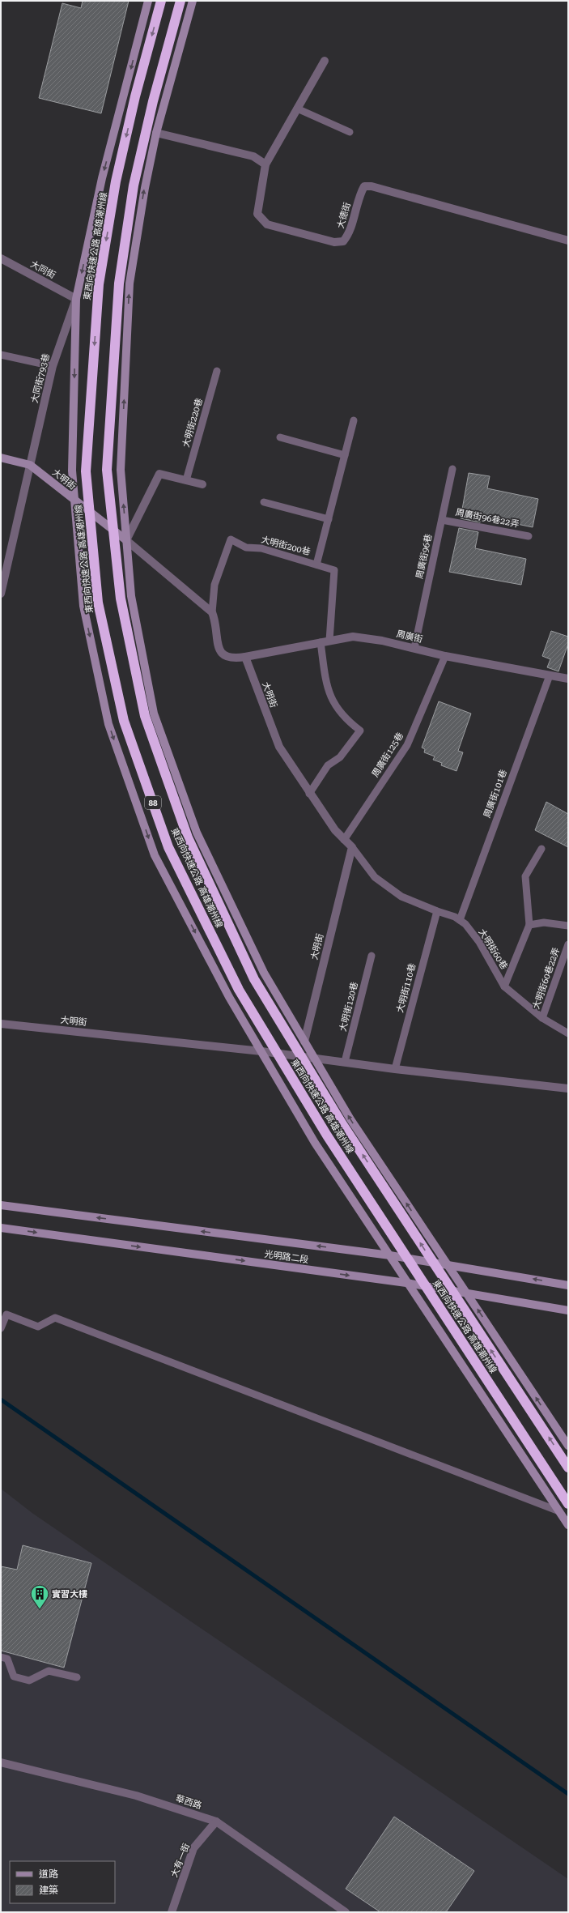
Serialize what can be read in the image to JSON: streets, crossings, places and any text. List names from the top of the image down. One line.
{"streets":{"highway":["東西向快速公路 高雄潮州線","88"],"main road":["大明街","光明路二段"],"street":["大德街","大同街","大同街793巷","周廣街","華西路","大有一街"],"lane":["大明街220巷","周廣街96巷22弄","大明街200巷","周廣街96巷","周廣街125巷","周廣街101巷","大明街60巷","大明街60巷22弄","大明街110巷","大明街120巷"]},"crossings":[["大同街","大同街793巷"],["大同街793巷","大明街"],["大明街","大明街200巷"],["大明街","周廣街"],["大明街","周廣街125巷"],["大明街","大明街60巷"],["大明街","大明街110巷"],["大明街","大明街120巷"],["周廣街96巷22弄","周廣街96巷"],["大明街200巷","周廣街"],["周廣街96巷","周廣街"],["周廣街","周廣街125巷"],["周廣街","周廣街101巷"],["周廣街101巷","大明街60巷"],["大明街60巷","大明街60巷22弄"],["大明街60巷","大明街110巷"],["華西路","大有一街"]],"places":{"building":["實習大樓"]},"legend":["道路","建築"]}
